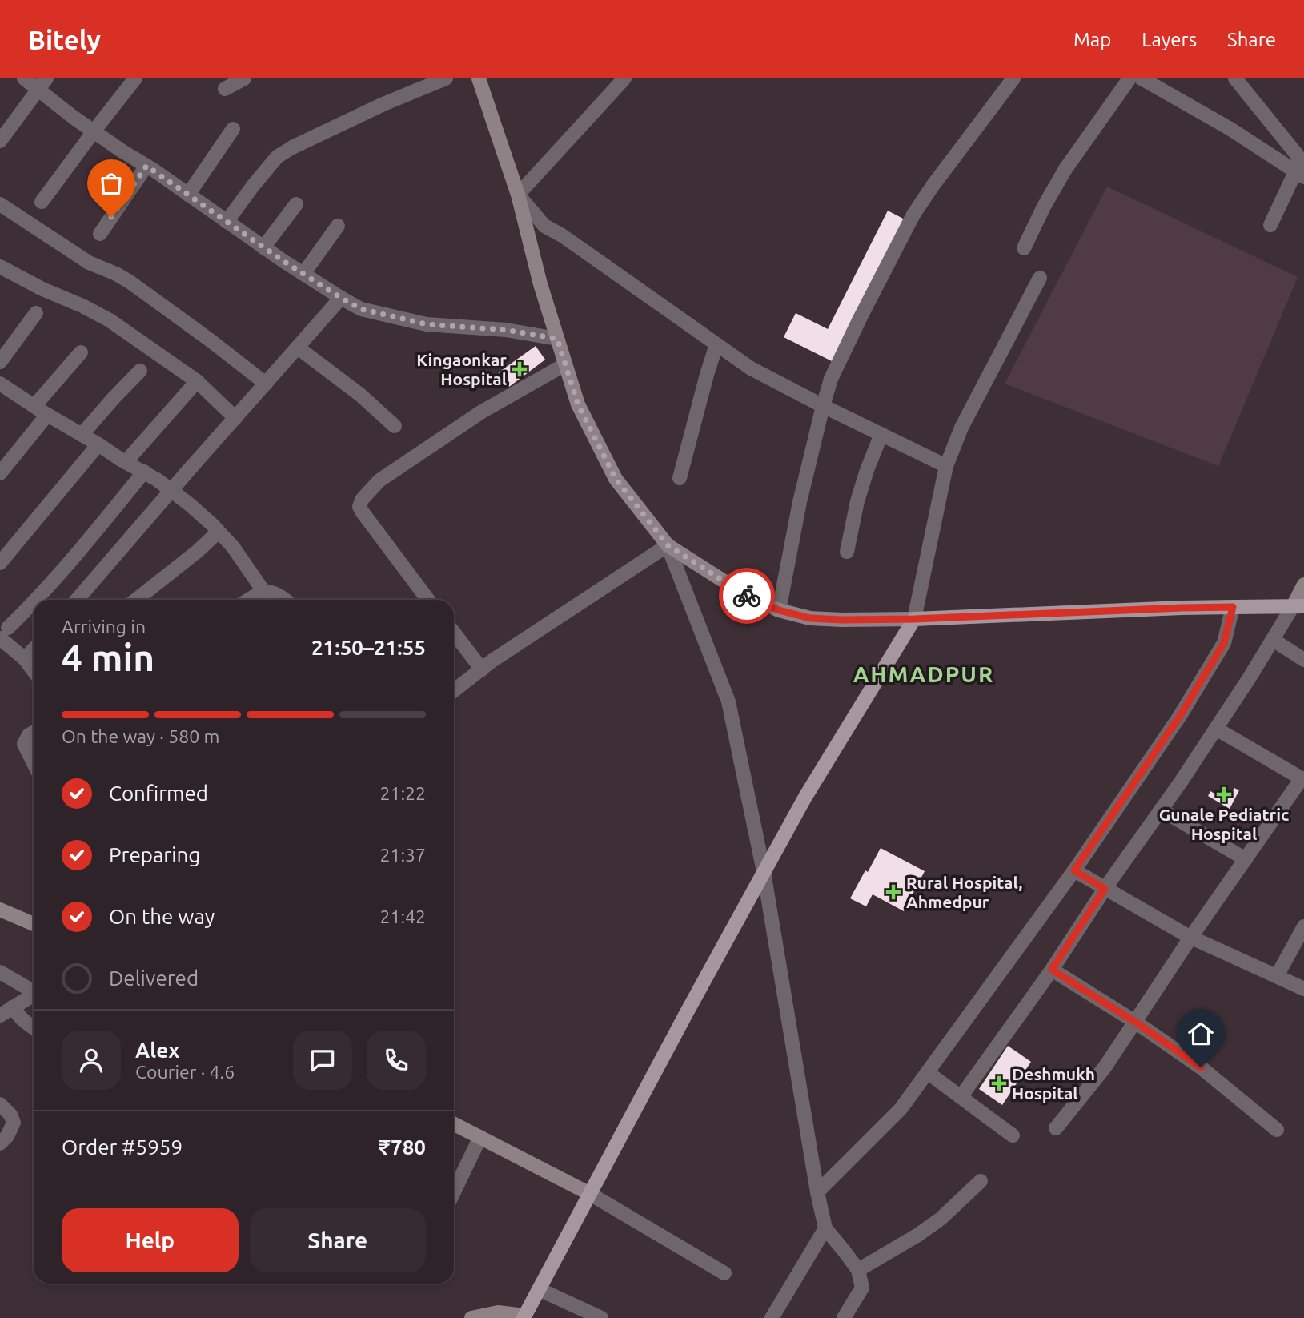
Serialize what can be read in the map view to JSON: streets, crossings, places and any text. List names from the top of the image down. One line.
{"districts":["AHMADPUR"],"places":{"health":["Kingaonkar Hospital","Gunale Pediatric Hospital","Rural Hospital, Ahmedpur","Deshmukh Hospital"]},"page":{"header":"Bitely","nav":["Map","Layers","Share"],"heading":["4 min","Arriving in","21:50–21:55"],"panel":["Alex","Courier · 4.6","Order #5959","₹780"],"bar":"On the way · 580 m","list":[["Confirmed","21:22"],["Preparing","21:37"],["On the way","21:42"],"Delivered"],"buttons":["Help","Share"]}}
